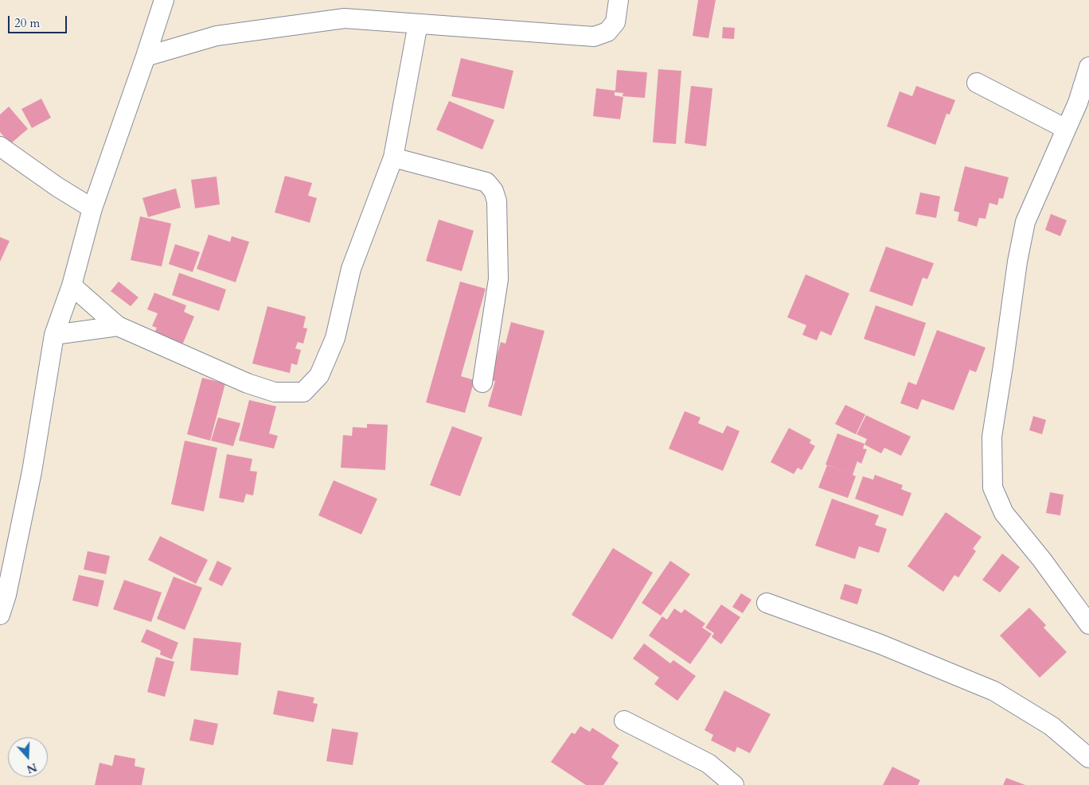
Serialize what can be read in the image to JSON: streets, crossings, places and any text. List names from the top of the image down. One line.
{"scale_bar":"20 m","north":"bottom"}
